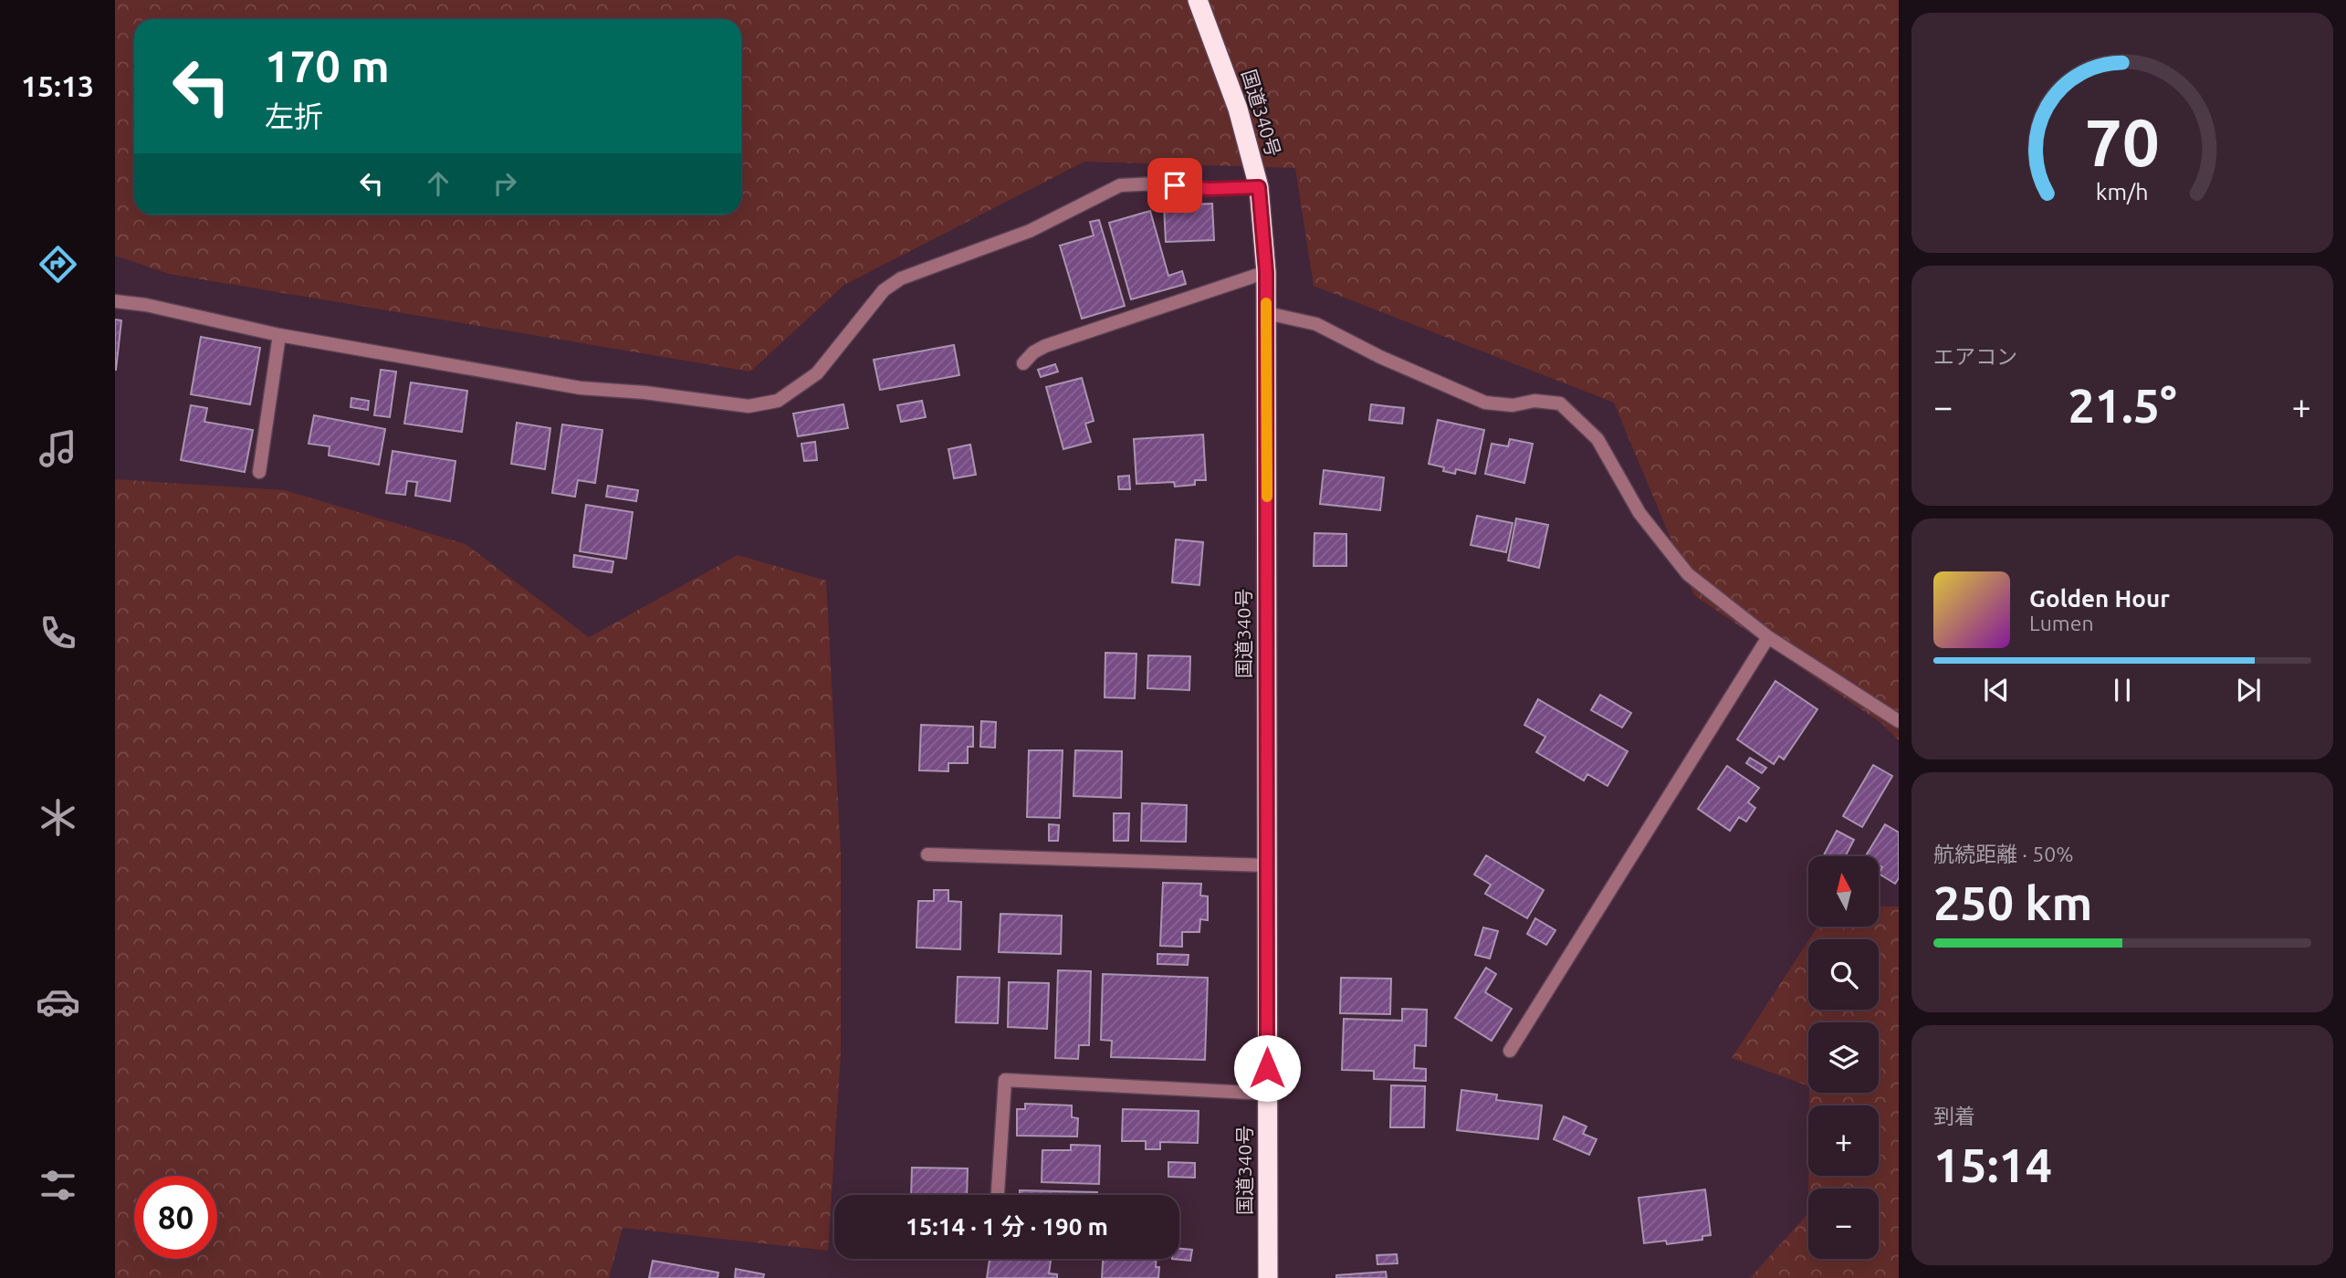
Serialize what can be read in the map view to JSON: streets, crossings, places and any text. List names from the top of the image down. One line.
{"streets":{"highway":["国道340号"]},"north":"top","page":{"tabs":"15:13","turn":["170 m","左折"],"tile":["エアコン",["航続距離 · 50%","250 km"],["到着","15:14"]],"heat":["−","21.5°","+"],"song":["Golden Hour","Lumen"],"map_buttons":["+","−"],"limit":"80","trip":"15:14 · 1 分 · 190 m","gauge":["70","km/h"]}}
